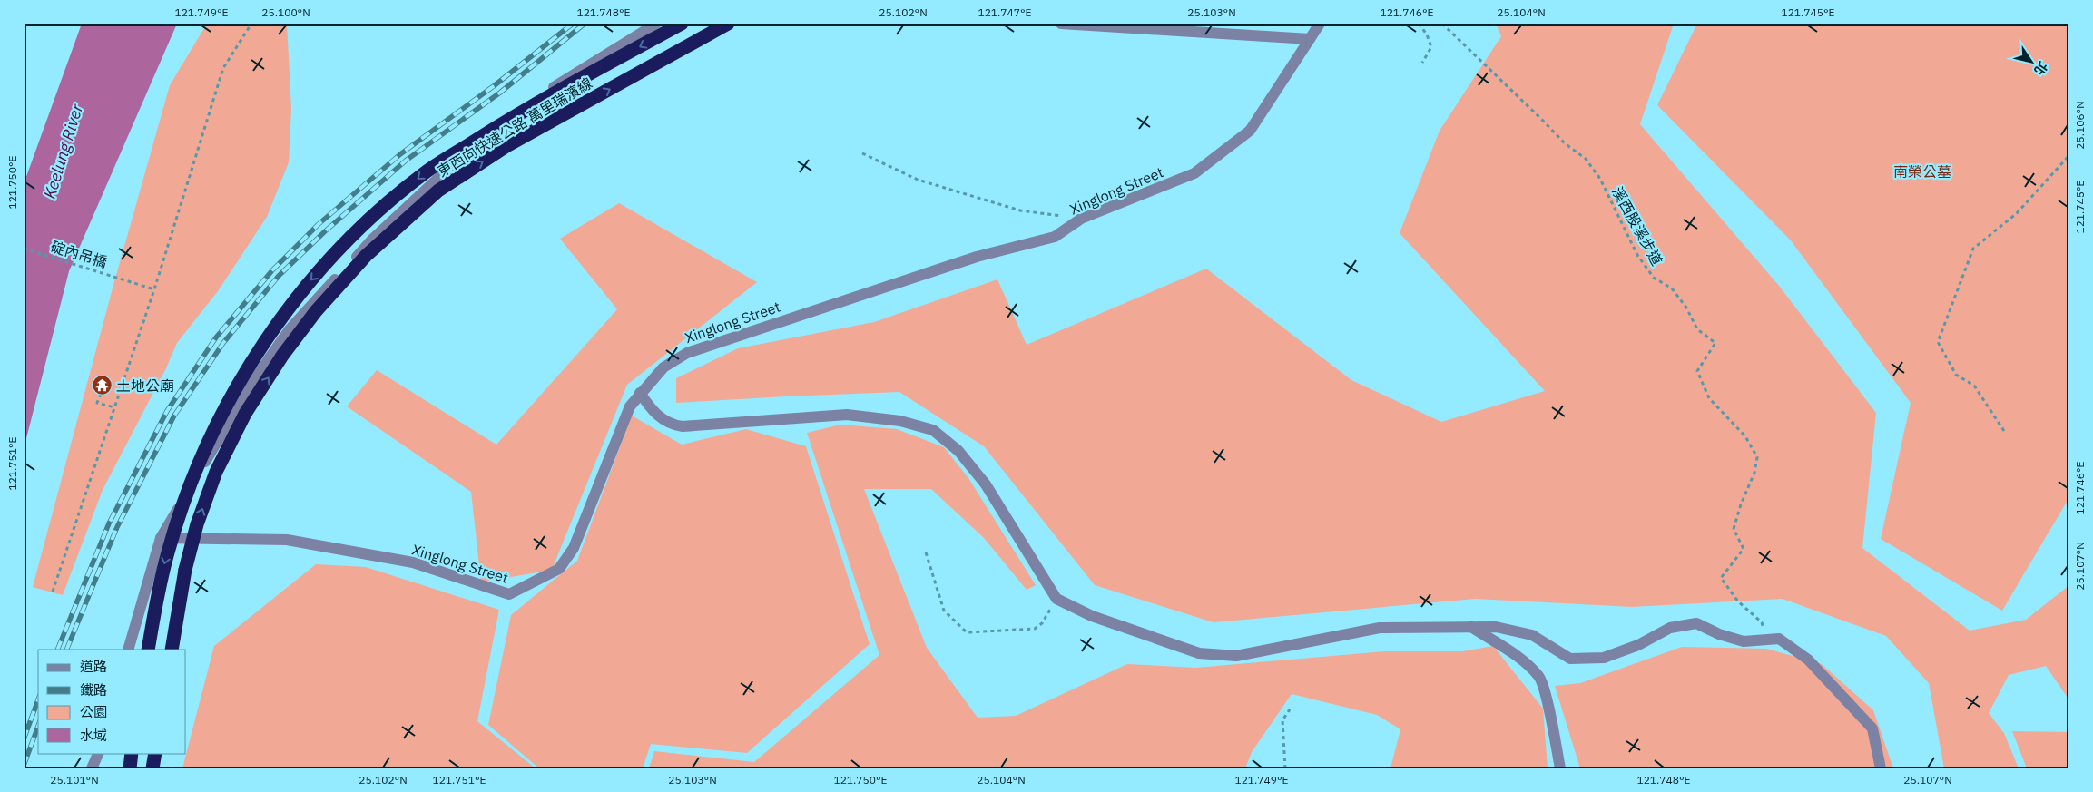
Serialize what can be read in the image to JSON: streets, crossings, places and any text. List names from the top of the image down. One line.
{"streets":{"highway":["東西向快速公路 萬里瑞濱線"],"street":["Xinglong Street"],"path":["溪西股溪步道","碇內吊橋"]},"water":["Keelung River"],"parks":["南榮公墓"],"places":{"temple":["土地公廟"]},"legend":["道路","鐵路","公園","水域"],"north":"bottom right","coordinates":["121.749°E","25.100°N","121.748°E","25.102°N","121.747°E","25.103°N","121.746°E","25.104°N","121.745°E","25.106°N","121.750°E","121.751°E","25.107°N","25.101°N"]}
